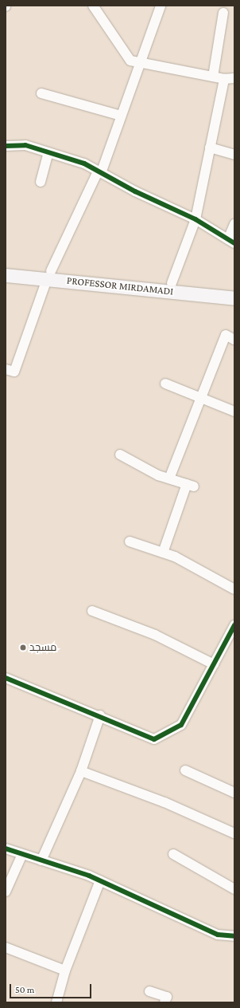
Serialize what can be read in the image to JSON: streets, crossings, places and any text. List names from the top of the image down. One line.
{"streets":{"main road":["PROFESSOR MIRDAMADI"]},"places":["مسجد"],"scale_bar":"50 m"}
